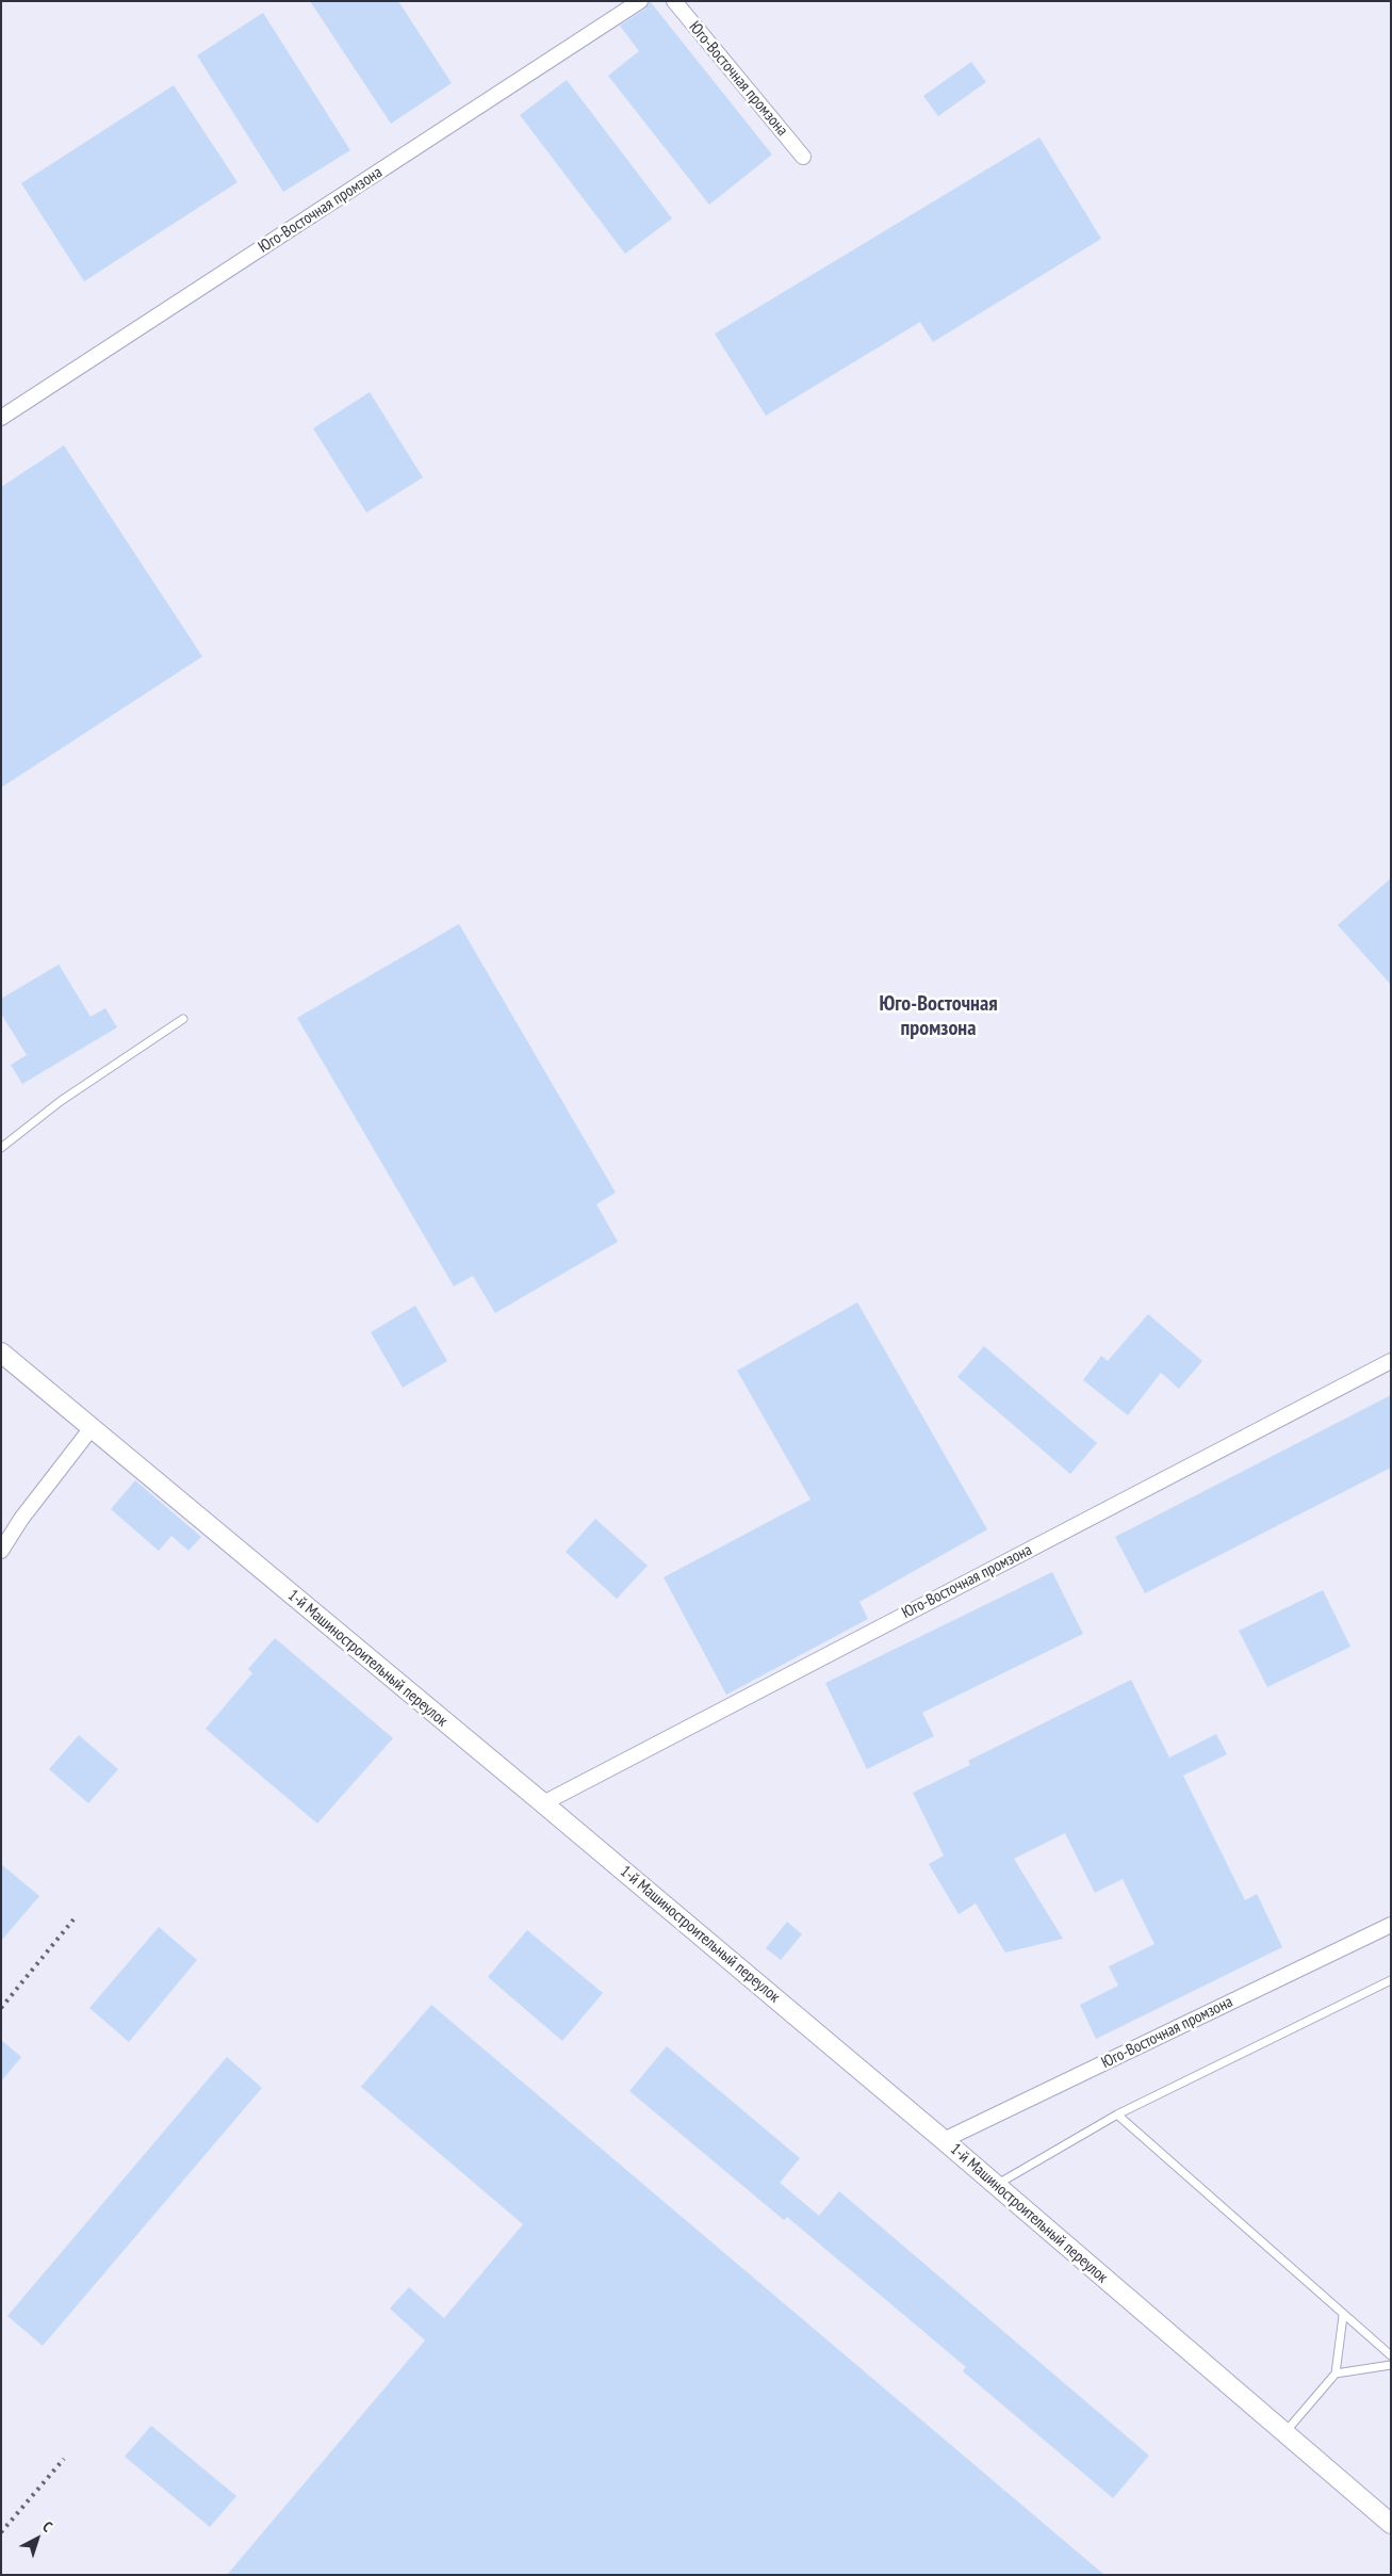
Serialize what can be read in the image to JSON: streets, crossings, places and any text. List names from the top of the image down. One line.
{"streets":{"street":["Юго-Восточная промзона","1-й Машиностроительный переулок"]},"crossings":[["Юго-Восточная промзона","1-й Машиностроительный переулок"]],"districts":["Юго-Восточная промзона"],"north":"top right"}
